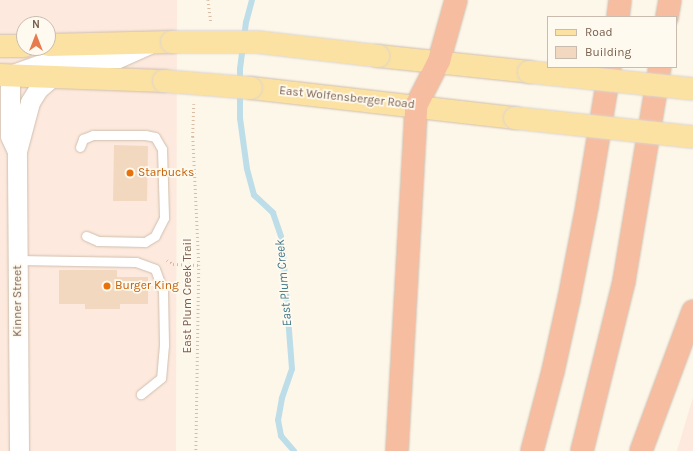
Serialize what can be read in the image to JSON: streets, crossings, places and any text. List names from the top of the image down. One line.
{"streets":{"main road":["East Wolfensberger Road"],"street":["Kinner Street"],"path":["East Plum Creek Trail"]},"crossings":[["East Wolfensberger Road","Kinner Street"]],"water":["East Plum Creek"],"places":["Starbucks","Burger King"],"legend":["Road","Building"],"north":"top"}
